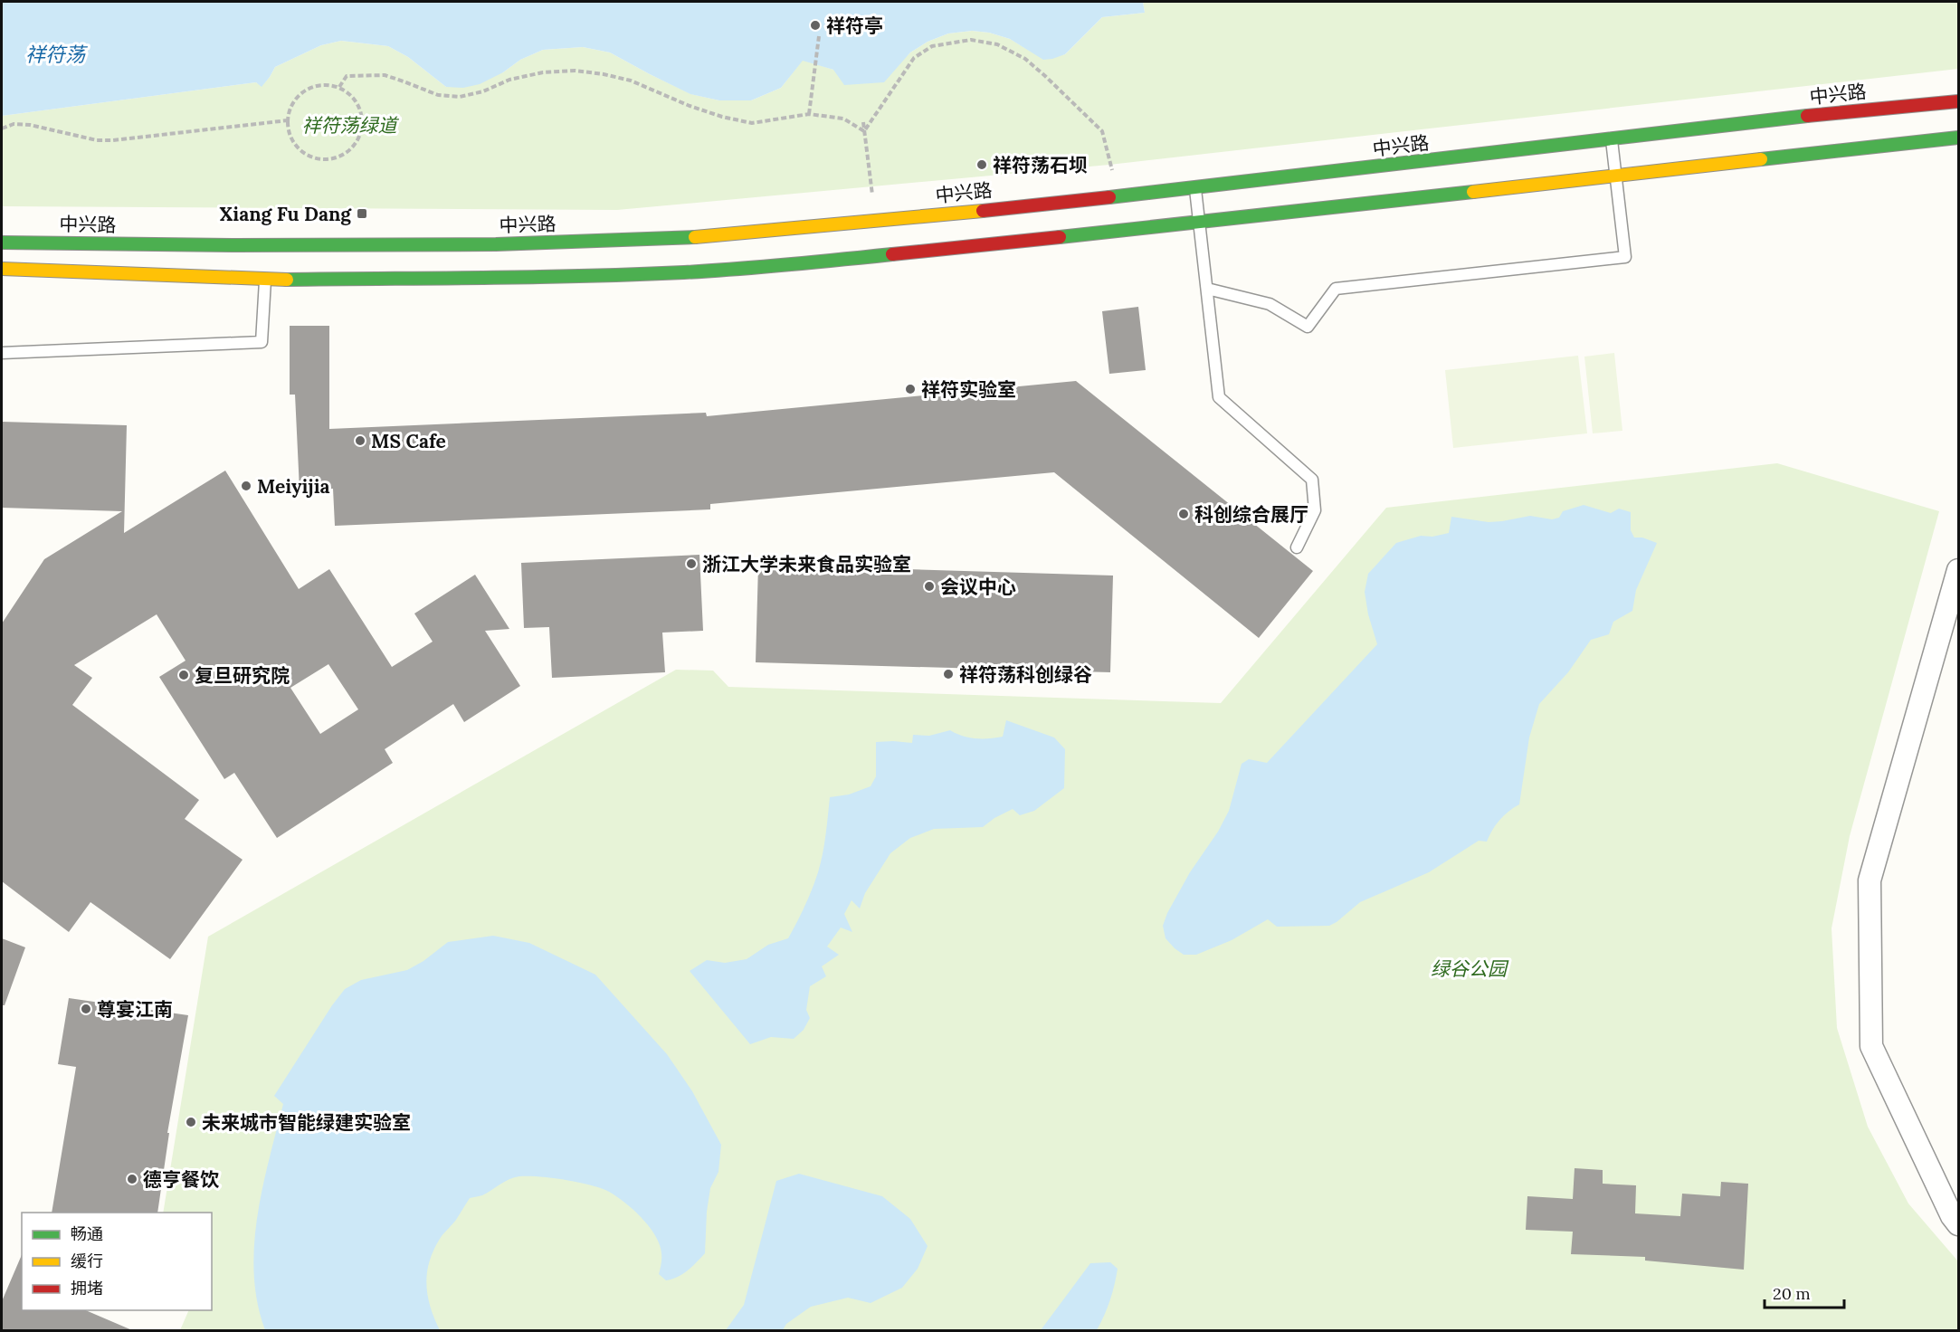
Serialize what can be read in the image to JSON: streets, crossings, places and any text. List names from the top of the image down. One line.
{"streets":{"main road":["中兴路"]},"water":["祥符荡"],"parks":["祥符荡绿道","绿谷公园"],"places":{"other":["祥符亭","祥符荡石坝","祥符实验室","MS Cafe","Meiyijia","科创综合展厅","浙江大学未来食品实验室","会议中心","祥符荡科创绿谷","复旦研究院","尊宴江南","未来城市智能绿建实验室","德亨餐饮"],"transit":["Xiang Fu Dang"]},"legend":["畅通","缓行","拥堵"],"scale_bar":"20 m"}
